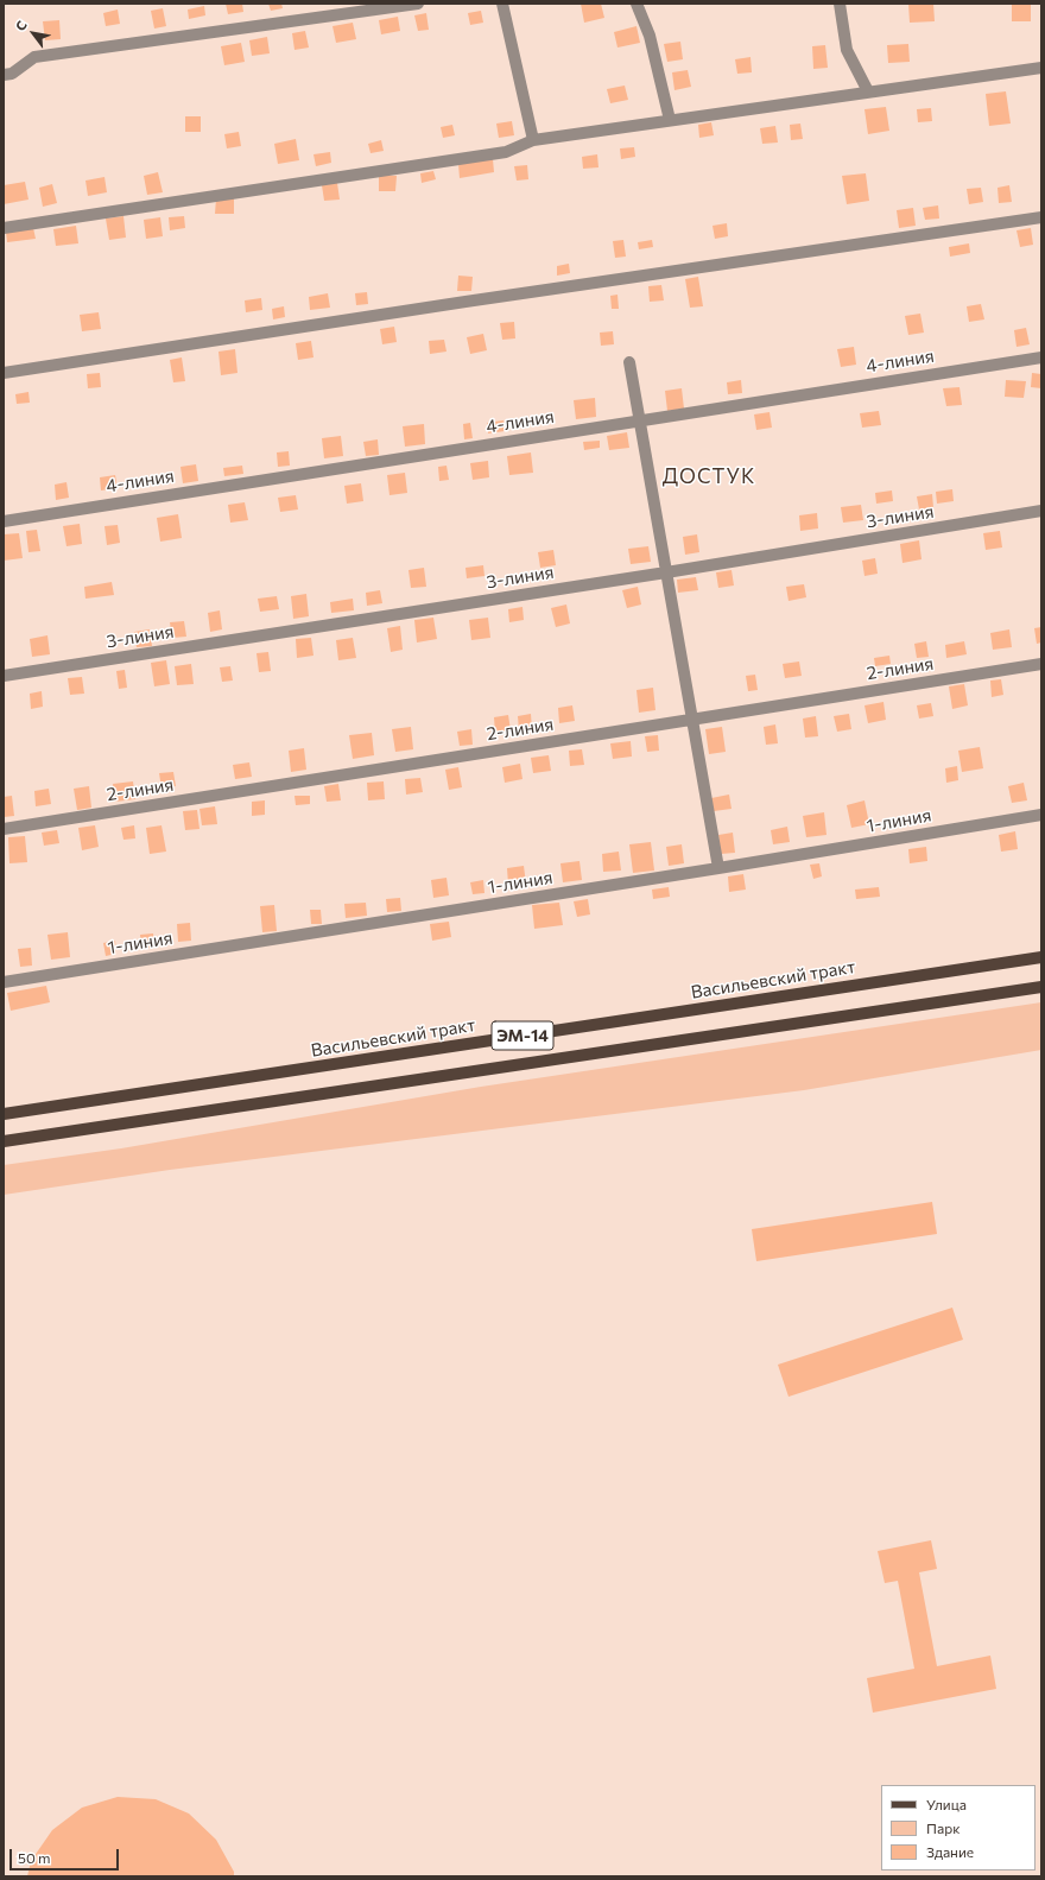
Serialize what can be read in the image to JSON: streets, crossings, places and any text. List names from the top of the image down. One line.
{"streets":{"main road":["Васильевский тракт","ЭМ-14"],"street":["4-линия","3-линия","2-линия","1-линия"]},"districts":["ДОСТУК"],"legend":["Улица","Парк","Здание"],"scale_bar":"50 m","north":"top left"}
